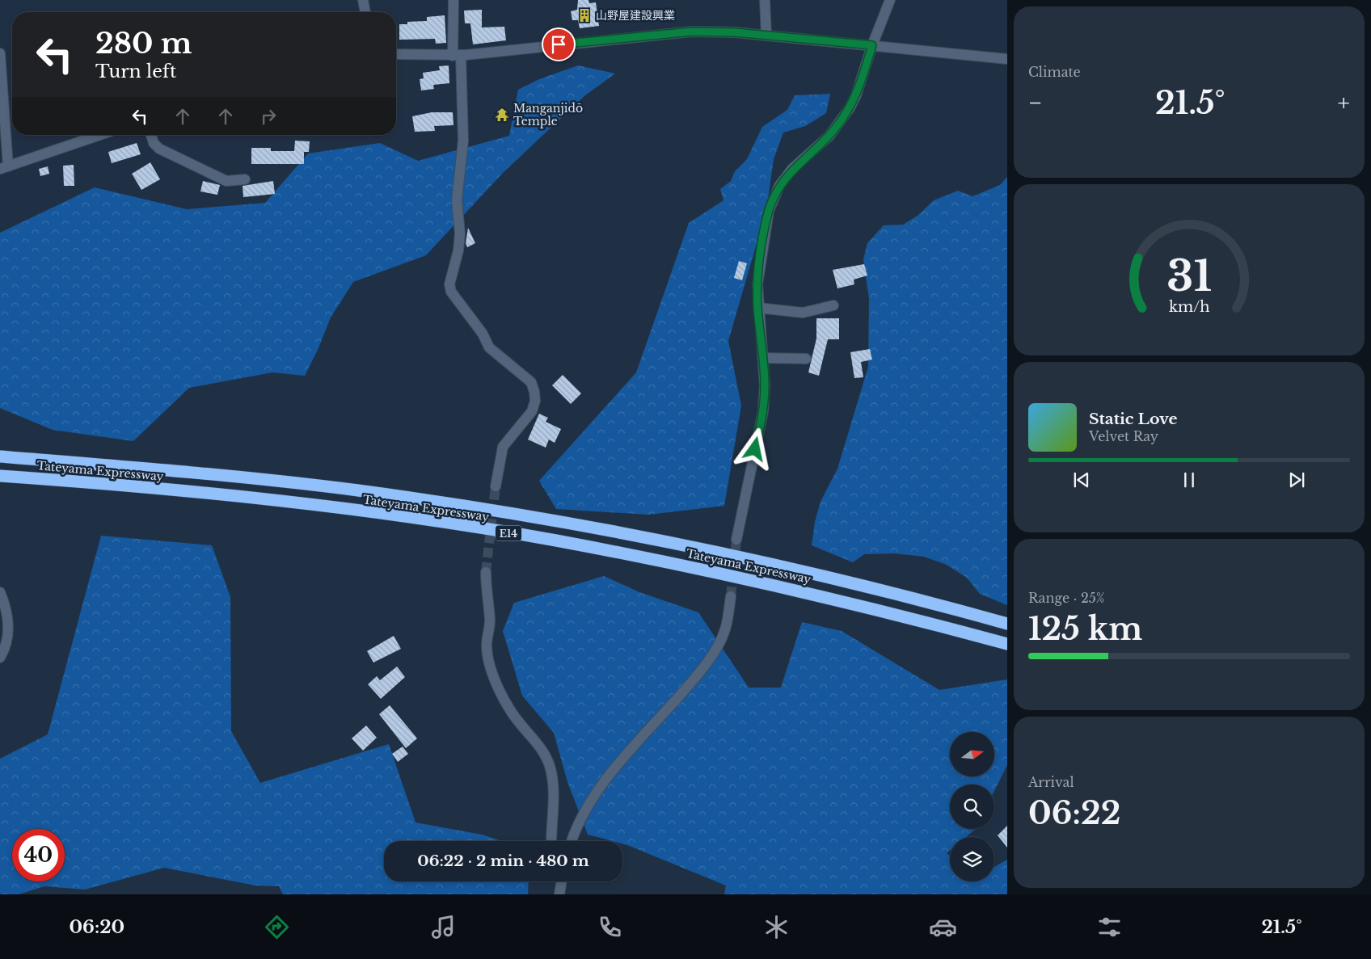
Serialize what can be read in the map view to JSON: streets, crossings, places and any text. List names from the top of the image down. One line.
{"streets":{"highway":["Tateyama Expressway","E14"]},"places":{"building":["山野屋建設興業"],"temple":["Manganjidō Temple"]},"north":"right","page":{"tile":["Climate",["Range · 25%","125 km"],["Arrival","06:22"]],"turn":["280 m","Turn left"],"heat":["−","21.5°","+"],"song":["Static Love","Velvet Ray"],"limit":"40","trip":"06:22 · 2 min · 480 m","tabs":["06:20","21.5°"],"gauge":["31","km/h"]}}
